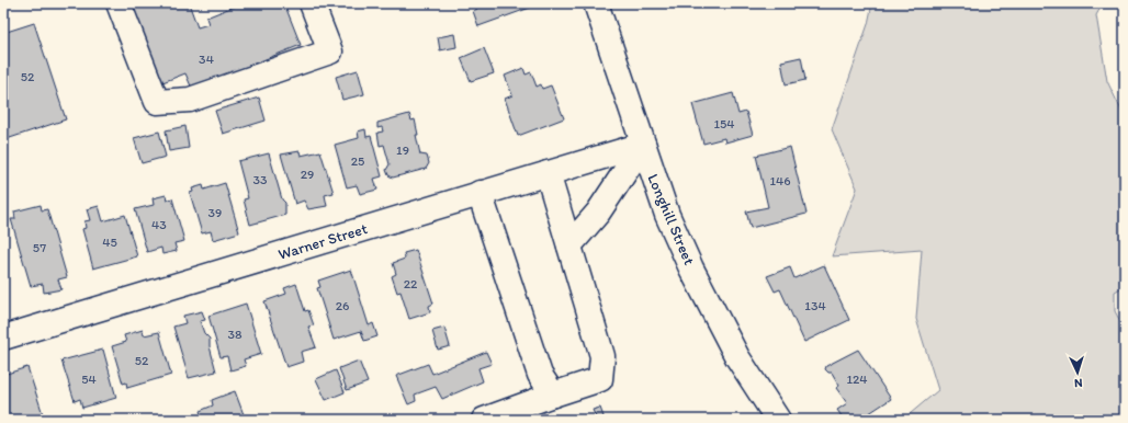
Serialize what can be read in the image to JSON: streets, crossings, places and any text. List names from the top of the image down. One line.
{"streets":{"street":["Longhill Street","Warner Street"]},"crossings":[["Longhill Street","Warner Street"]],"house_numbers":["34","52","154","19","25","29","33","146","39","43","45","57","22","26","134","38","52","54","124"],"north":"bottom"}
